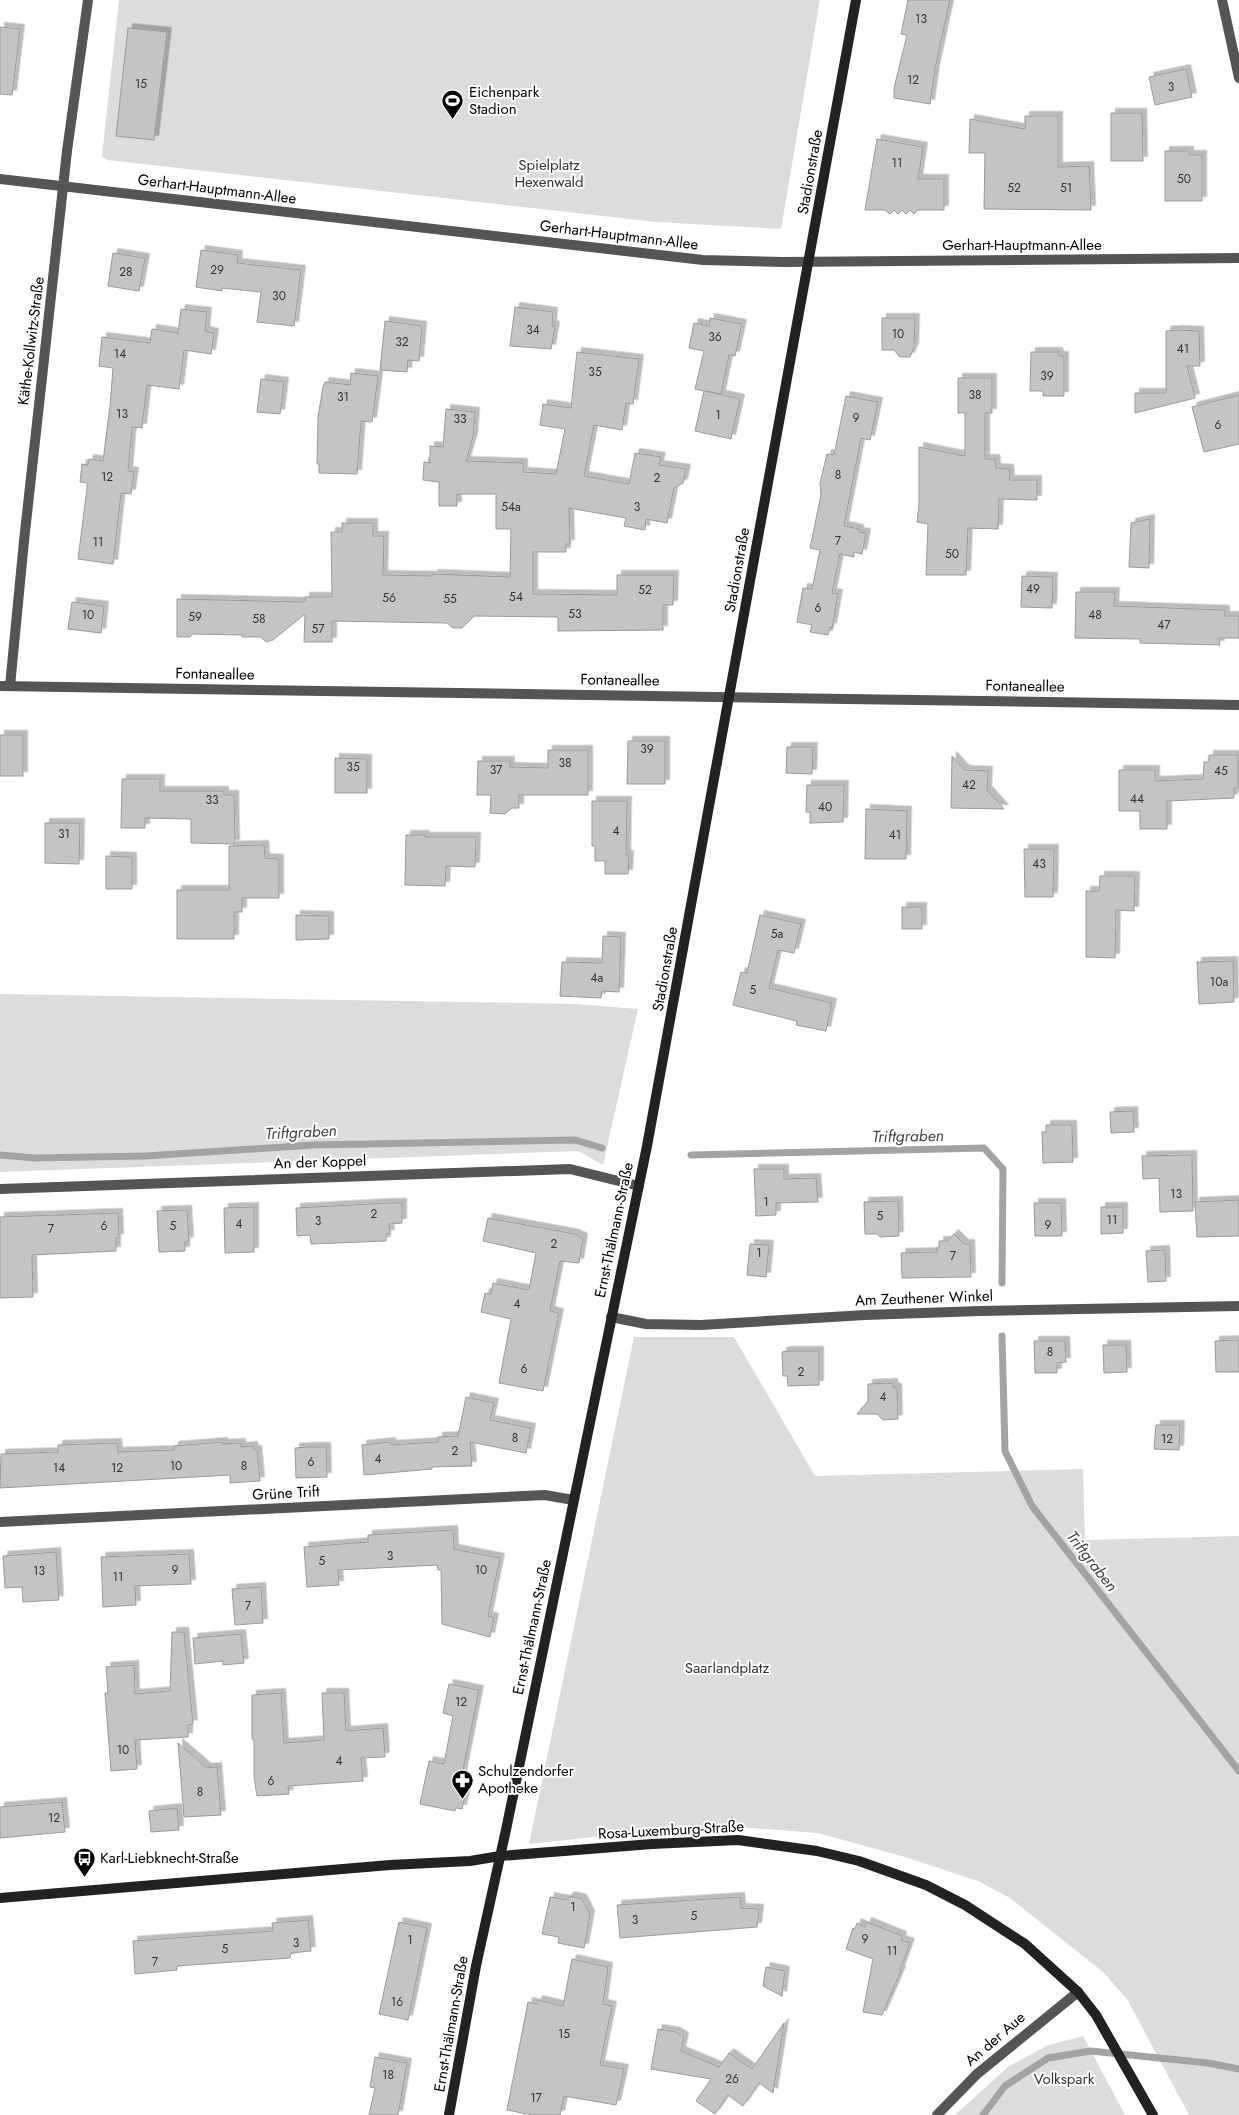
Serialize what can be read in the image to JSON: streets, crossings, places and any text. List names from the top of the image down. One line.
{"streets":{"street":["Stadionstraße","Gerhart-Hauptmann-Allee","Käthe-Kollwitz-Straße","Fontaneallee","An der Koppel","Ernst-Thälmann-Straße","Am Zeuthener Winkel","Grüne Trift","Rosa-Luxemburg-Straße","An der Aue"]},"crossings":[["Stadionstraße","Gerhart-Hauptmann-Allee"],["Stadionstraße","Fontaneallee"],["Stadionstraße","Ernst-Thälmann-Straße"],["Gerhart-Hauptmann-Allee","Käthe-Kollwitz-Straße"],["Käthe-Kollwitz-Straße","Fontaneallee"],["An der Koppel","Ernst-Thälmann-Straße"],["Ernst-Thälmann-Straße","Am Zeuthener Winkel"],["Ernst-Thälmann-Straße","Grüne Trift"],["Ernst-Thälmann-Straße","Rosa-Luxemburg-Straße"],["Rosa-Luxemburg-Straße","An der Aue"]],"water":["Triftgraben"],"parks":["Spielplatz Hexenwald","Saarlandplatz","Volkspark"],"places":{"sports":["Eichenpark Stadion"],"pharmacy":["Schulzendorfer Apotheke"],"bus stop":["Karl-Liebknecht-Straße"]},"house_numbers":["13","12","15","3","11","50","52","51","29","28","30","34","10","36","32","41","14","35","39","38","31","13","1","9","33","6","8","12","2","54a","3","7","11","50","49","52","54","56","55","6","53","10","48","59","58","47","57","39","38","35","37","45","42","44","33","40","4","31","41","43","5a","4a","10a","5","13","1","2","5","11","3","4","9","6","5","7","2","1","7","4","8","6","2","4","8","12","2","4","6","10","8","14","12","3","5","9","10","13","11","7","12","10","4","6","8","12","1","5","3","9","1","3","5","11","7","16","15","18","26","17"]}
